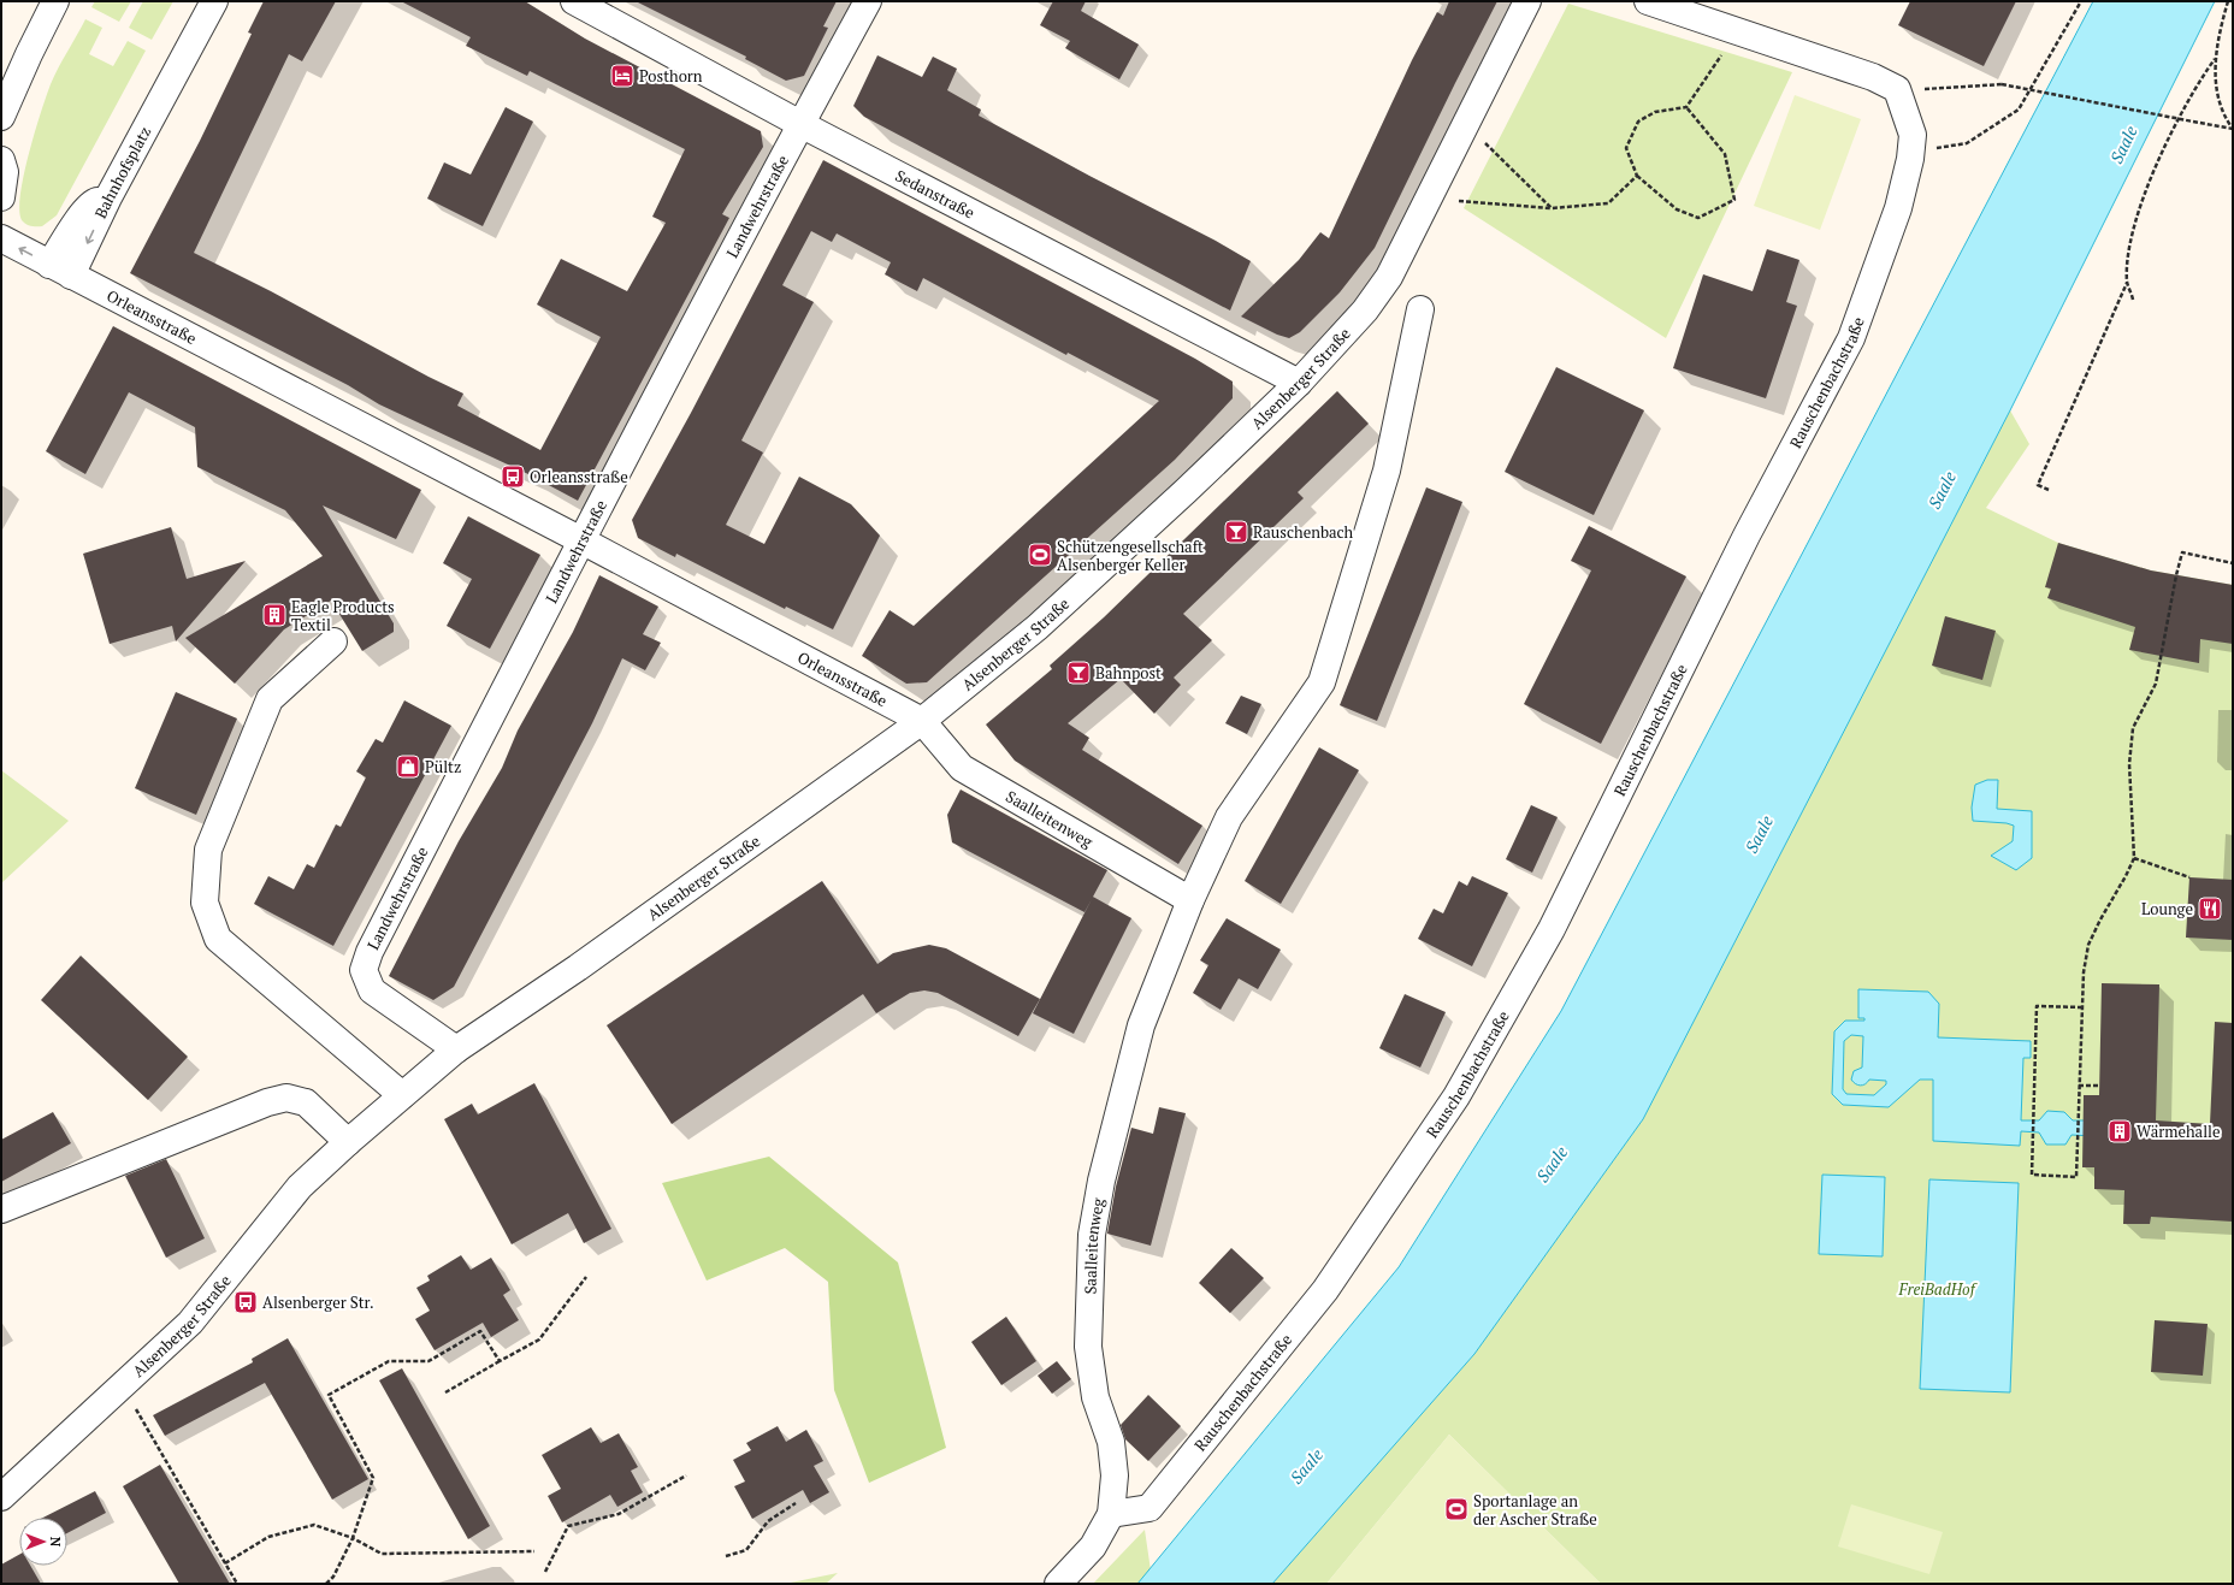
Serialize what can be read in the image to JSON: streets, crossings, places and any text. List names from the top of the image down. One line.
{"streets":{"street":["Bahnhofsplatz","Sedanstraße","Landwehrstraße","Orleansstraße","Alsenberger Straße","Rauschenbachstraße","Saalleitenweg"]},"crossings":[["Bahnhofsplatz","Orleansstraße"],["Sedanstraße","Landwehrstraße"],["Sedanstraße","Alsenberger Straße"],["Landwehrstraße","Orleansstraße"],["Landwehrstraße","Alsenberger Straße"],["Orleansstraße","Alsenberger Straße"],["Orleansstraße","Saalleitenweg"],["Alsenberger Straße","Saalleitenweg"],["Rauschenbachstraße","Saalleitenweg"]],"water":["Saale"],"parks":["FreiBadHof"],"places":{"hotel":["Posthorn"],"bus stop":["Orleansstraße","Alsenberger Str."],"bar":["Rauschenbach","Bahnpost"],"sports":["Schützengesellschaft Alsenberger Keller","Sportanlage an der Ascher Straße"],"building":["Eagle Products Textil","Wärmehalle"],"shop":["Pültz"],"restaurant":["Lounge"]},"north":"right"}
